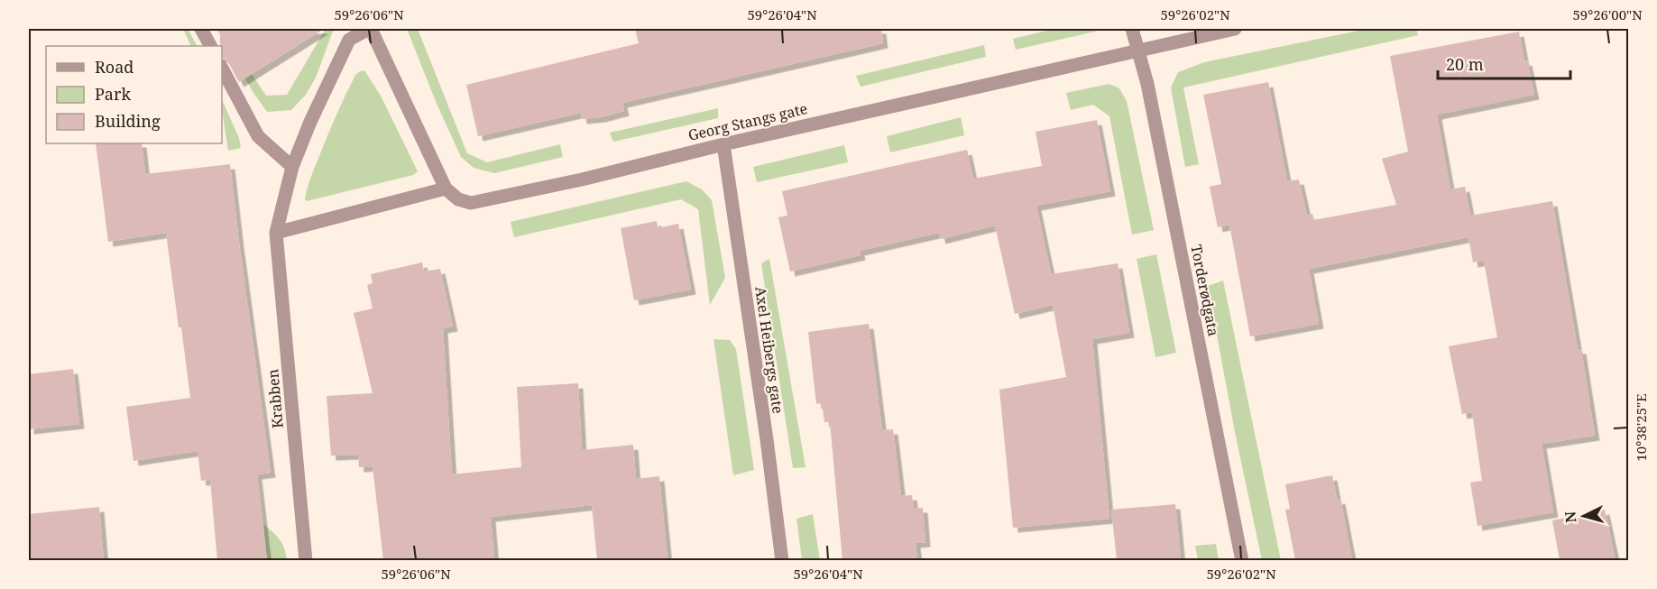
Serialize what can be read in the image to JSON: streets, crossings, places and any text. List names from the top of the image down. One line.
{"streets":{"street":["Georg Stangs gate","Torderødgata","Axel Heibergs gate","Krabben"]},"crossings":[["Georg Stangs gate","Torderødgata"],["Georg Stangs gate","Axel Heibergs gate"]],"legend":["Road","Park","Building"],"scale_bar":"20 m","north":"left","coordinates":["59°26'06\"N","59°26'04\"N","59°26'02\"N","59°26'00\"N","10°38'25\"E"]}
